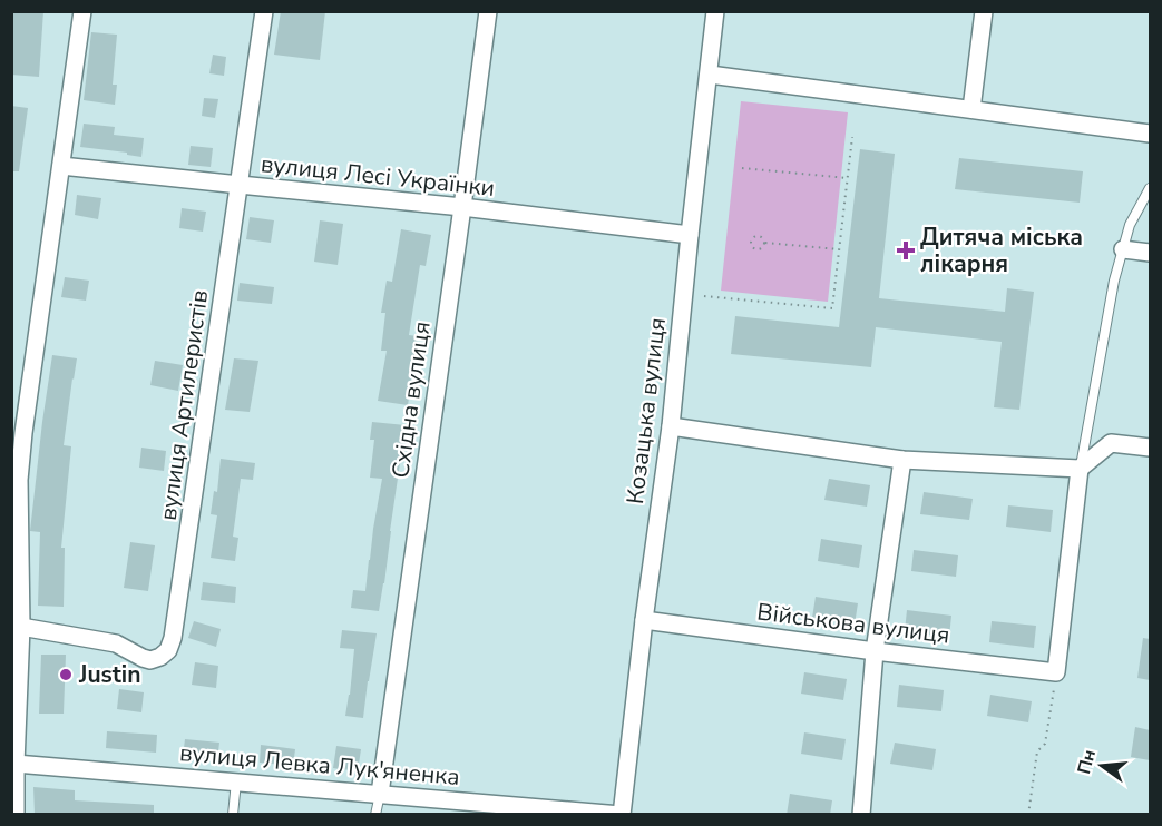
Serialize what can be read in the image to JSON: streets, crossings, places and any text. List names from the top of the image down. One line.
{"streets":{"street":["вулиця Лесі Українки","Східна вулиця","вулиця Артилеристів","Козацька вулиця","Військова вулиця","вулиця Левка Лук'яненка"]},"crossings":[["вулиця Лесі Українки","Східна вулиця"],["вулиця Лесі Українки","вулиця Артилеристів"],["вулиця Лесі Українки","Козацька вулиця"],["Східна вулиця","вулиця Левка Лук'яненка"],["Козацька вулиця","Військова вулиця"],["Козацька вулиця","вулиця Левка Лук'яненка"]],"places":{"health":["Дитяча міська лікарня"],"other":["Justin"]},"north":"left"}
